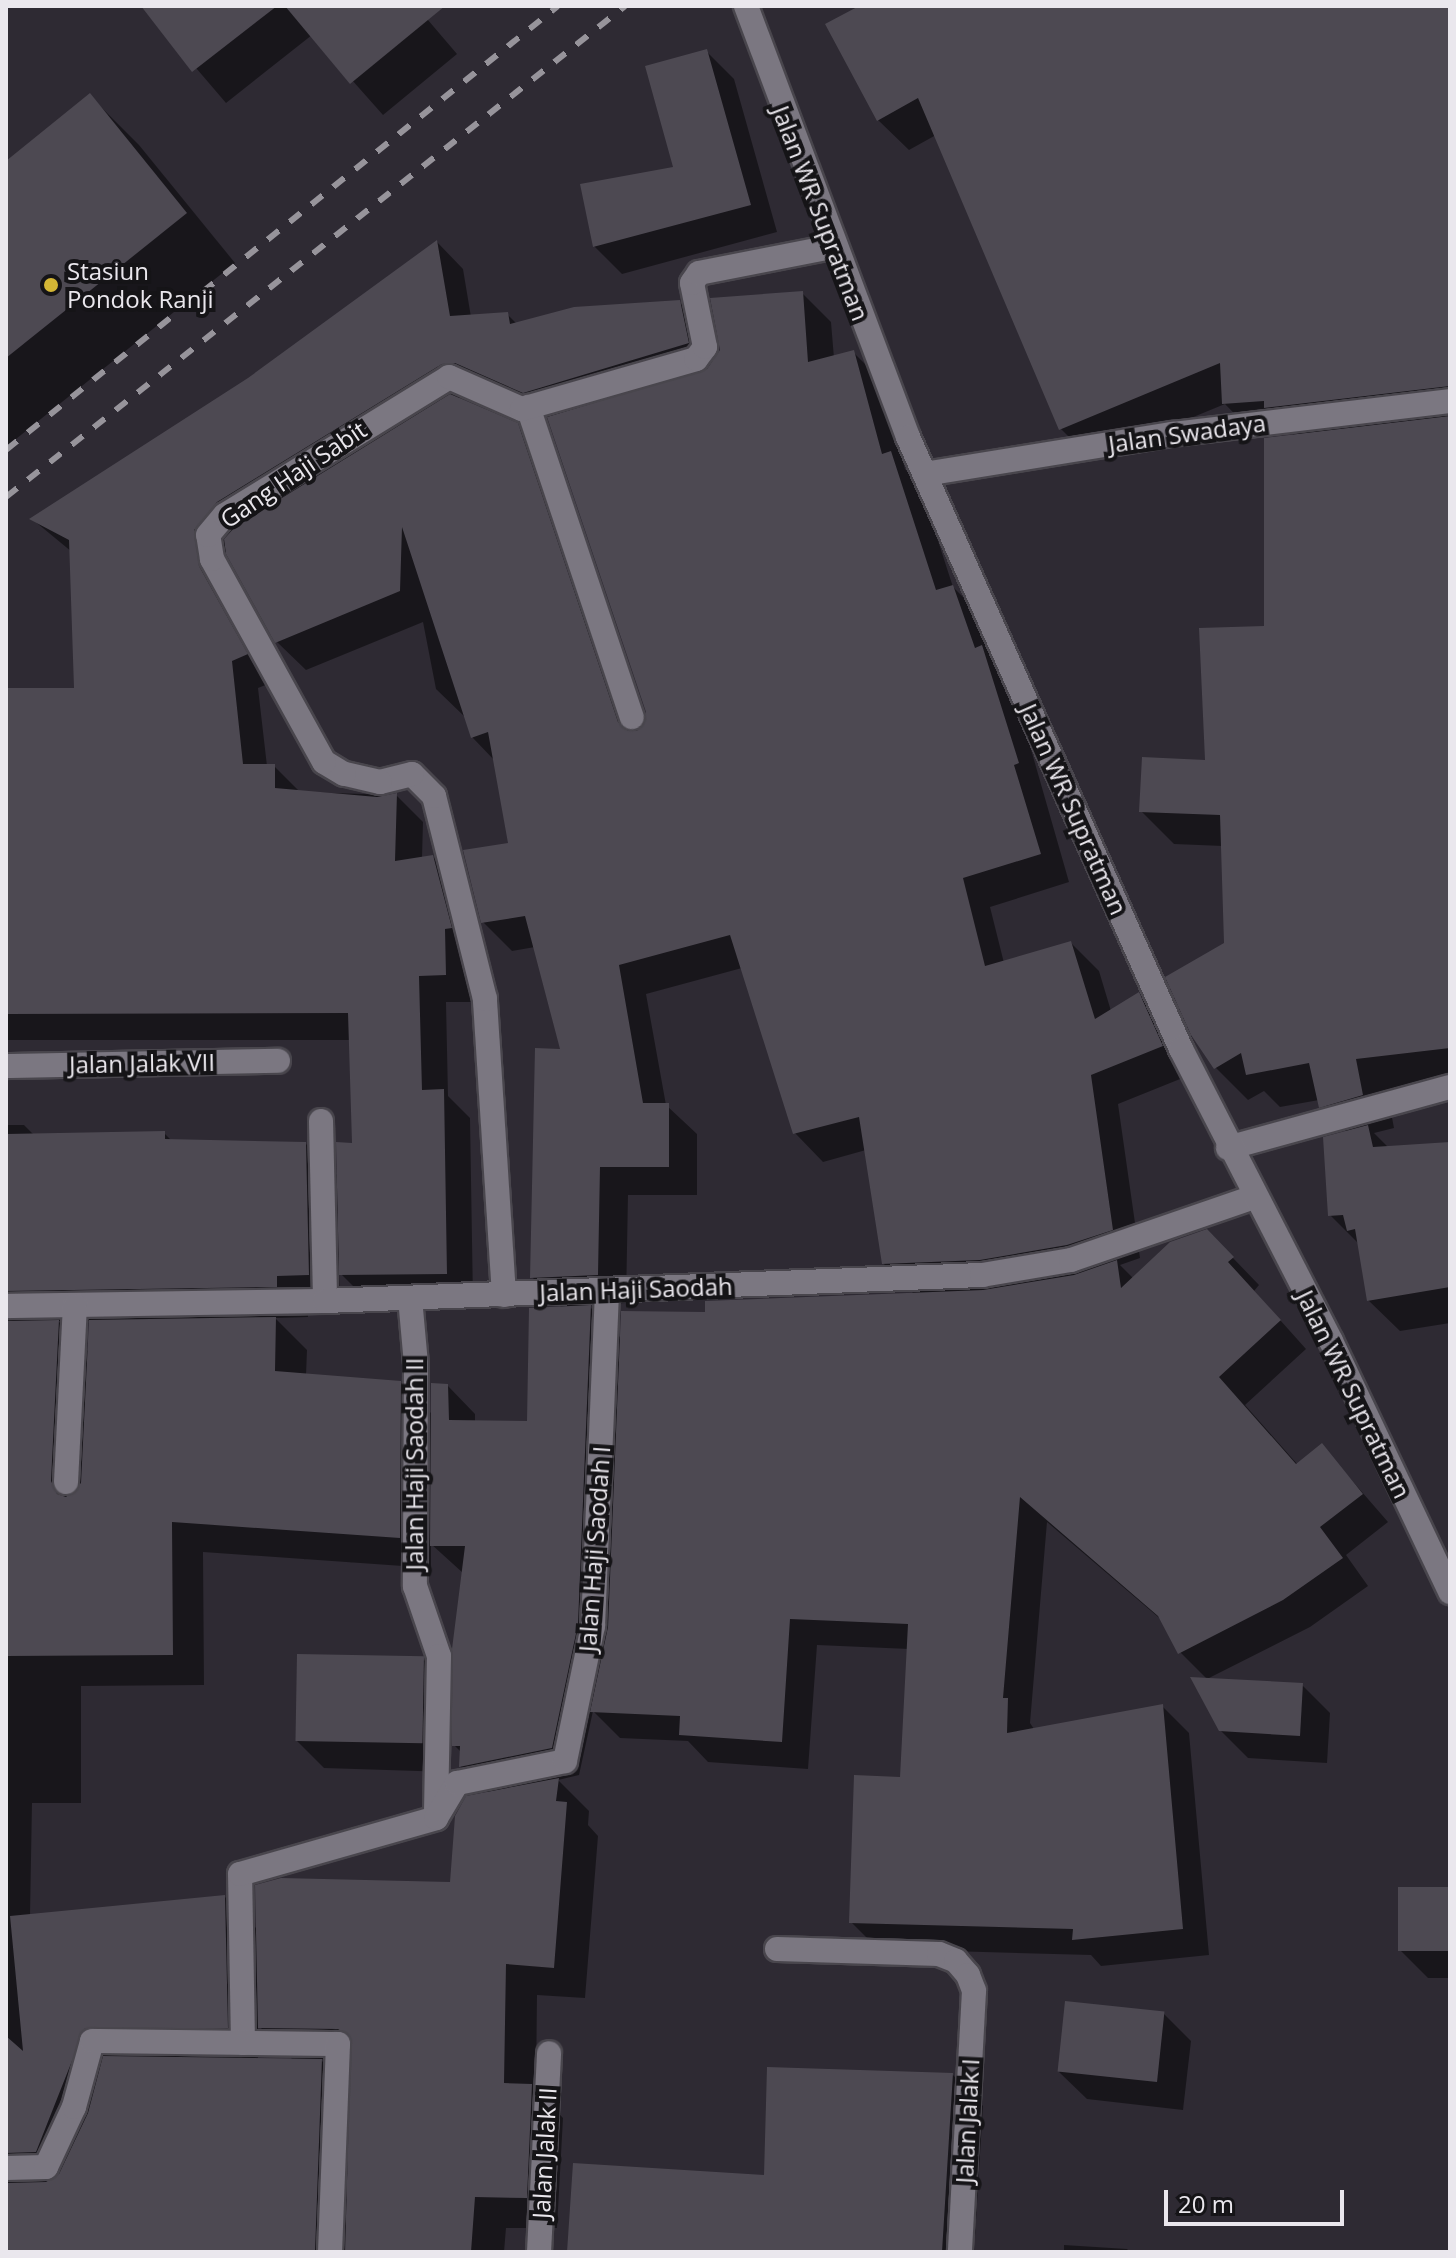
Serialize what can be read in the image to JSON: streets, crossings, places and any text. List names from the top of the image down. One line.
{"streets":{"street":["Jalan WR Supratman","Jalan Swadaya","Gang Haji Sabit","Jalan Jalak VII","Jalan Haji Saodah","Jalan Haji Saodah II","Jalan Haji Saodah I","Jalan Jalak I","Jalan Jalak II"]},"crossings":[["Jalan WR Supratman","Jalan Swadaya"],["Jalan WR Supratman","Jalan Haji Saodah"],["Gang Haji Sabit","Jalan Haji Saodah"],["Jalan Haji Saodah","Jalan Haji Saodah II"],["Jalan Haji Saodah","Jalan Haji Saodah I"],["Jalan Haji Saodah II","Jalan Haji Saodah I"]],"places":["Stasiun Pondok Ranji"],"scale_bar":"20 m"}
